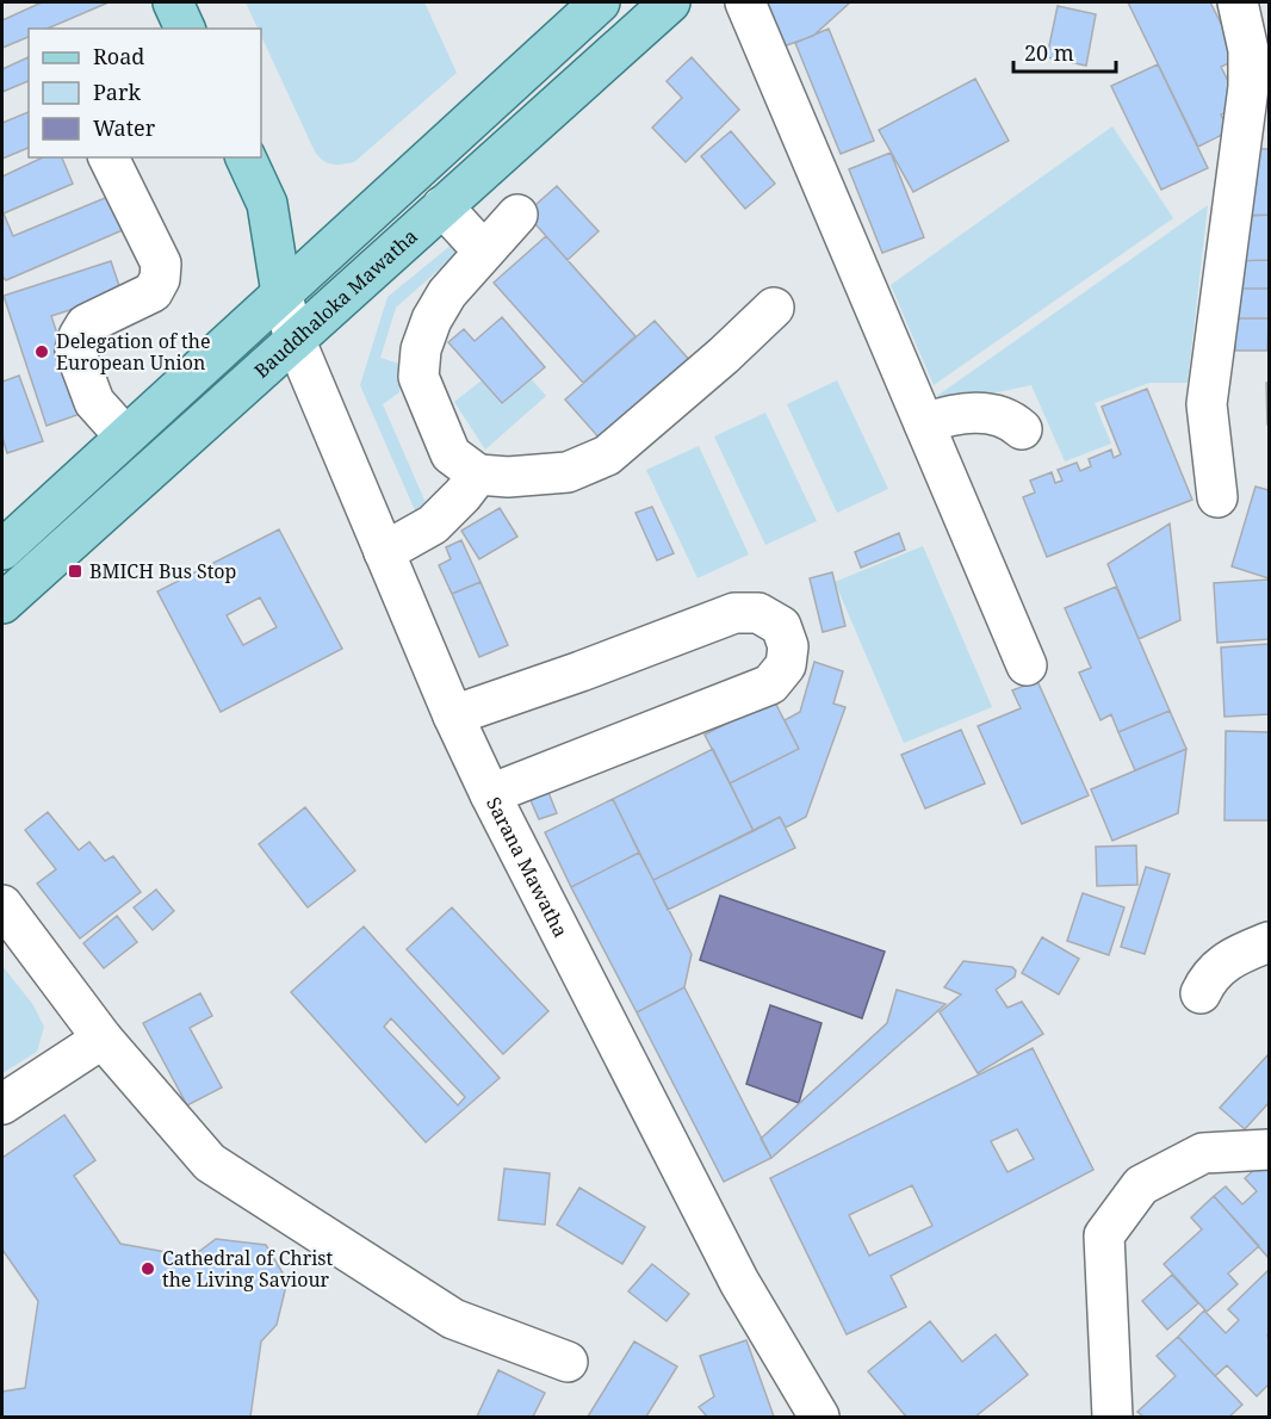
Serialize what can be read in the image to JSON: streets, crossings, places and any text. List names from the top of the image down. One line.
{"streets":{"main road":["Bauddhaloka Mawatha"],"street":["Sarana Mawatha"]},"crossings":[["Bauddhaloka Mawatha","Sarana Mawatha"]],"places":{"other":["Delegation of the European Union","Cathedral of Christ the Living Saviour"],"transit":["BMICH Bus Stop"]},"legend":["Road","Park","Water"],"scale_bar":"20 m"}
